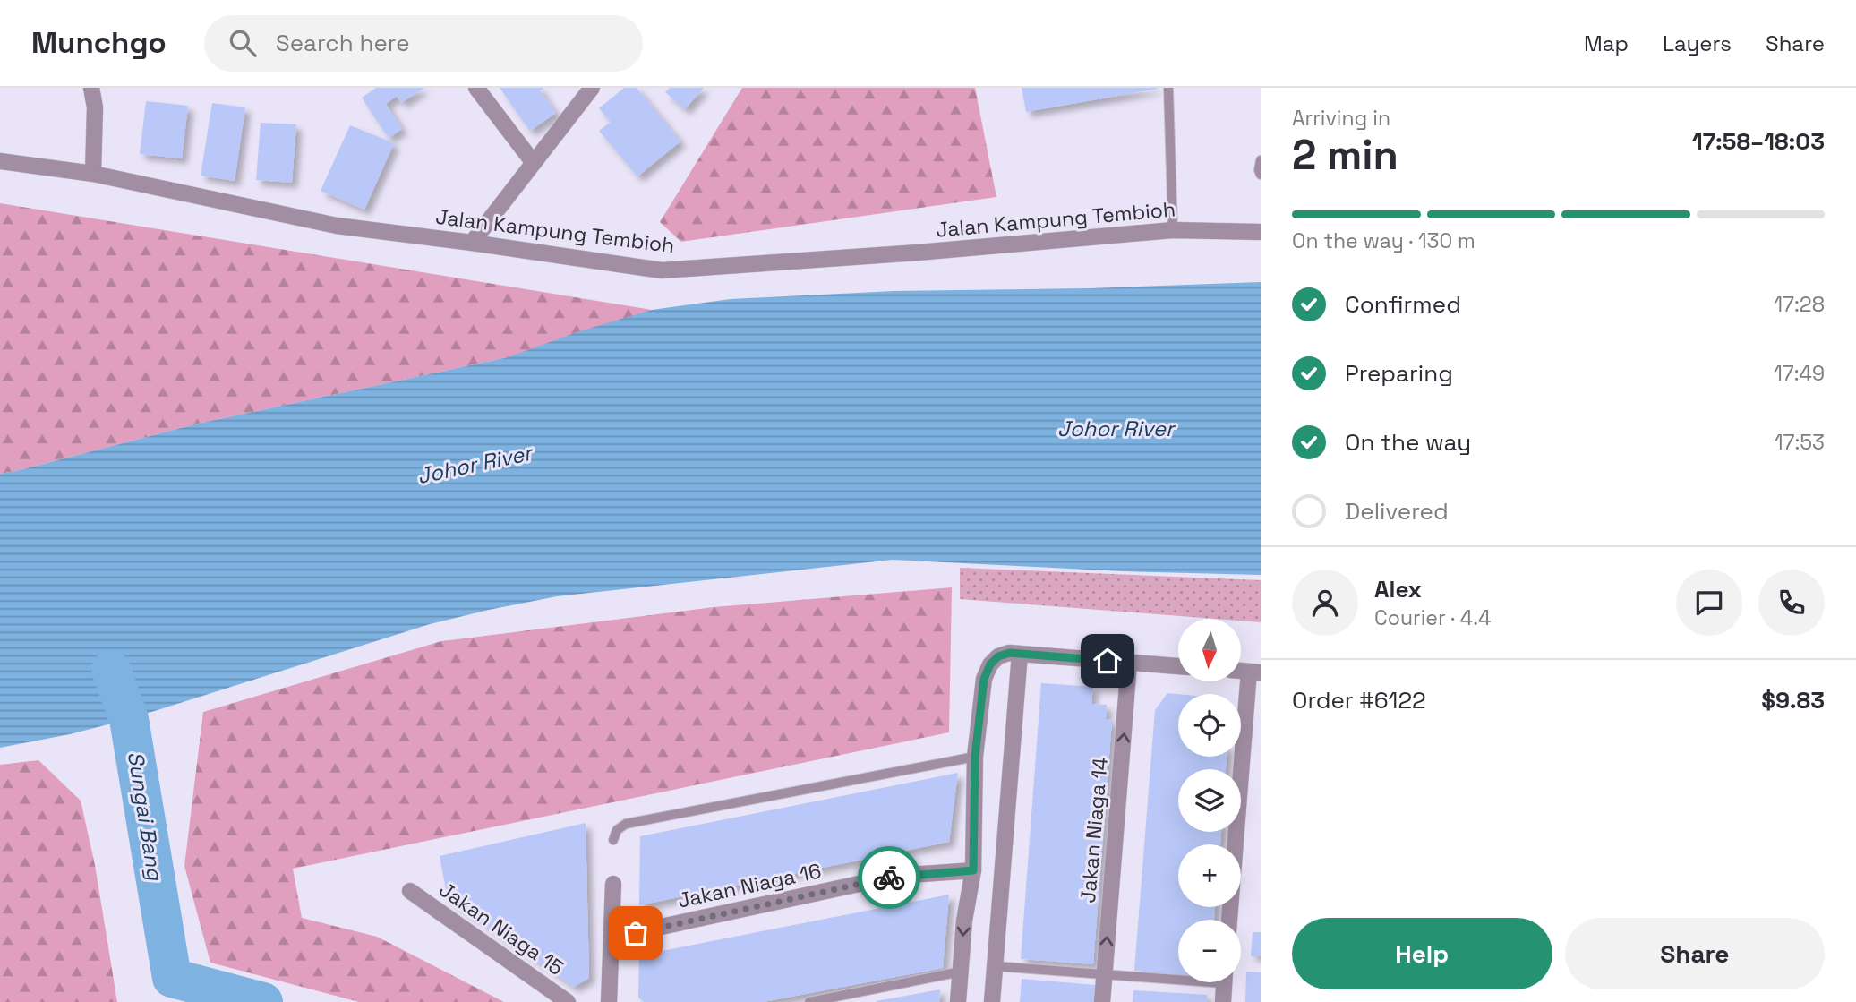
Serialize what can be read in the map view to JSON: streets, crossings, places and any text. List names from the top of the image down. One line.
{"streets":{"street":["Jalan Kampung Tembioh","Jakan Niaga 14","Jakan Niaga 16","Jakan Niaga 15"]},"water":["Johor River","Sungai Bang"],"north":"bottom","page":{"header":"Munchgo","search":"Search here","nav":["Map","Layers","Share"],"heading":["2 min","Arriving in","17:58–18:03"],"panel":["Alex","Courier · 4.4","Order #6122","$9.83"],"bar":"On the way · 130 m","list":[["Confirmed","17:28"],["Preparing","17:49"],["On the way","17:53"],"Delivered"],"map_buttons":["+","−"],"buttons":["Help","Share"]}}
